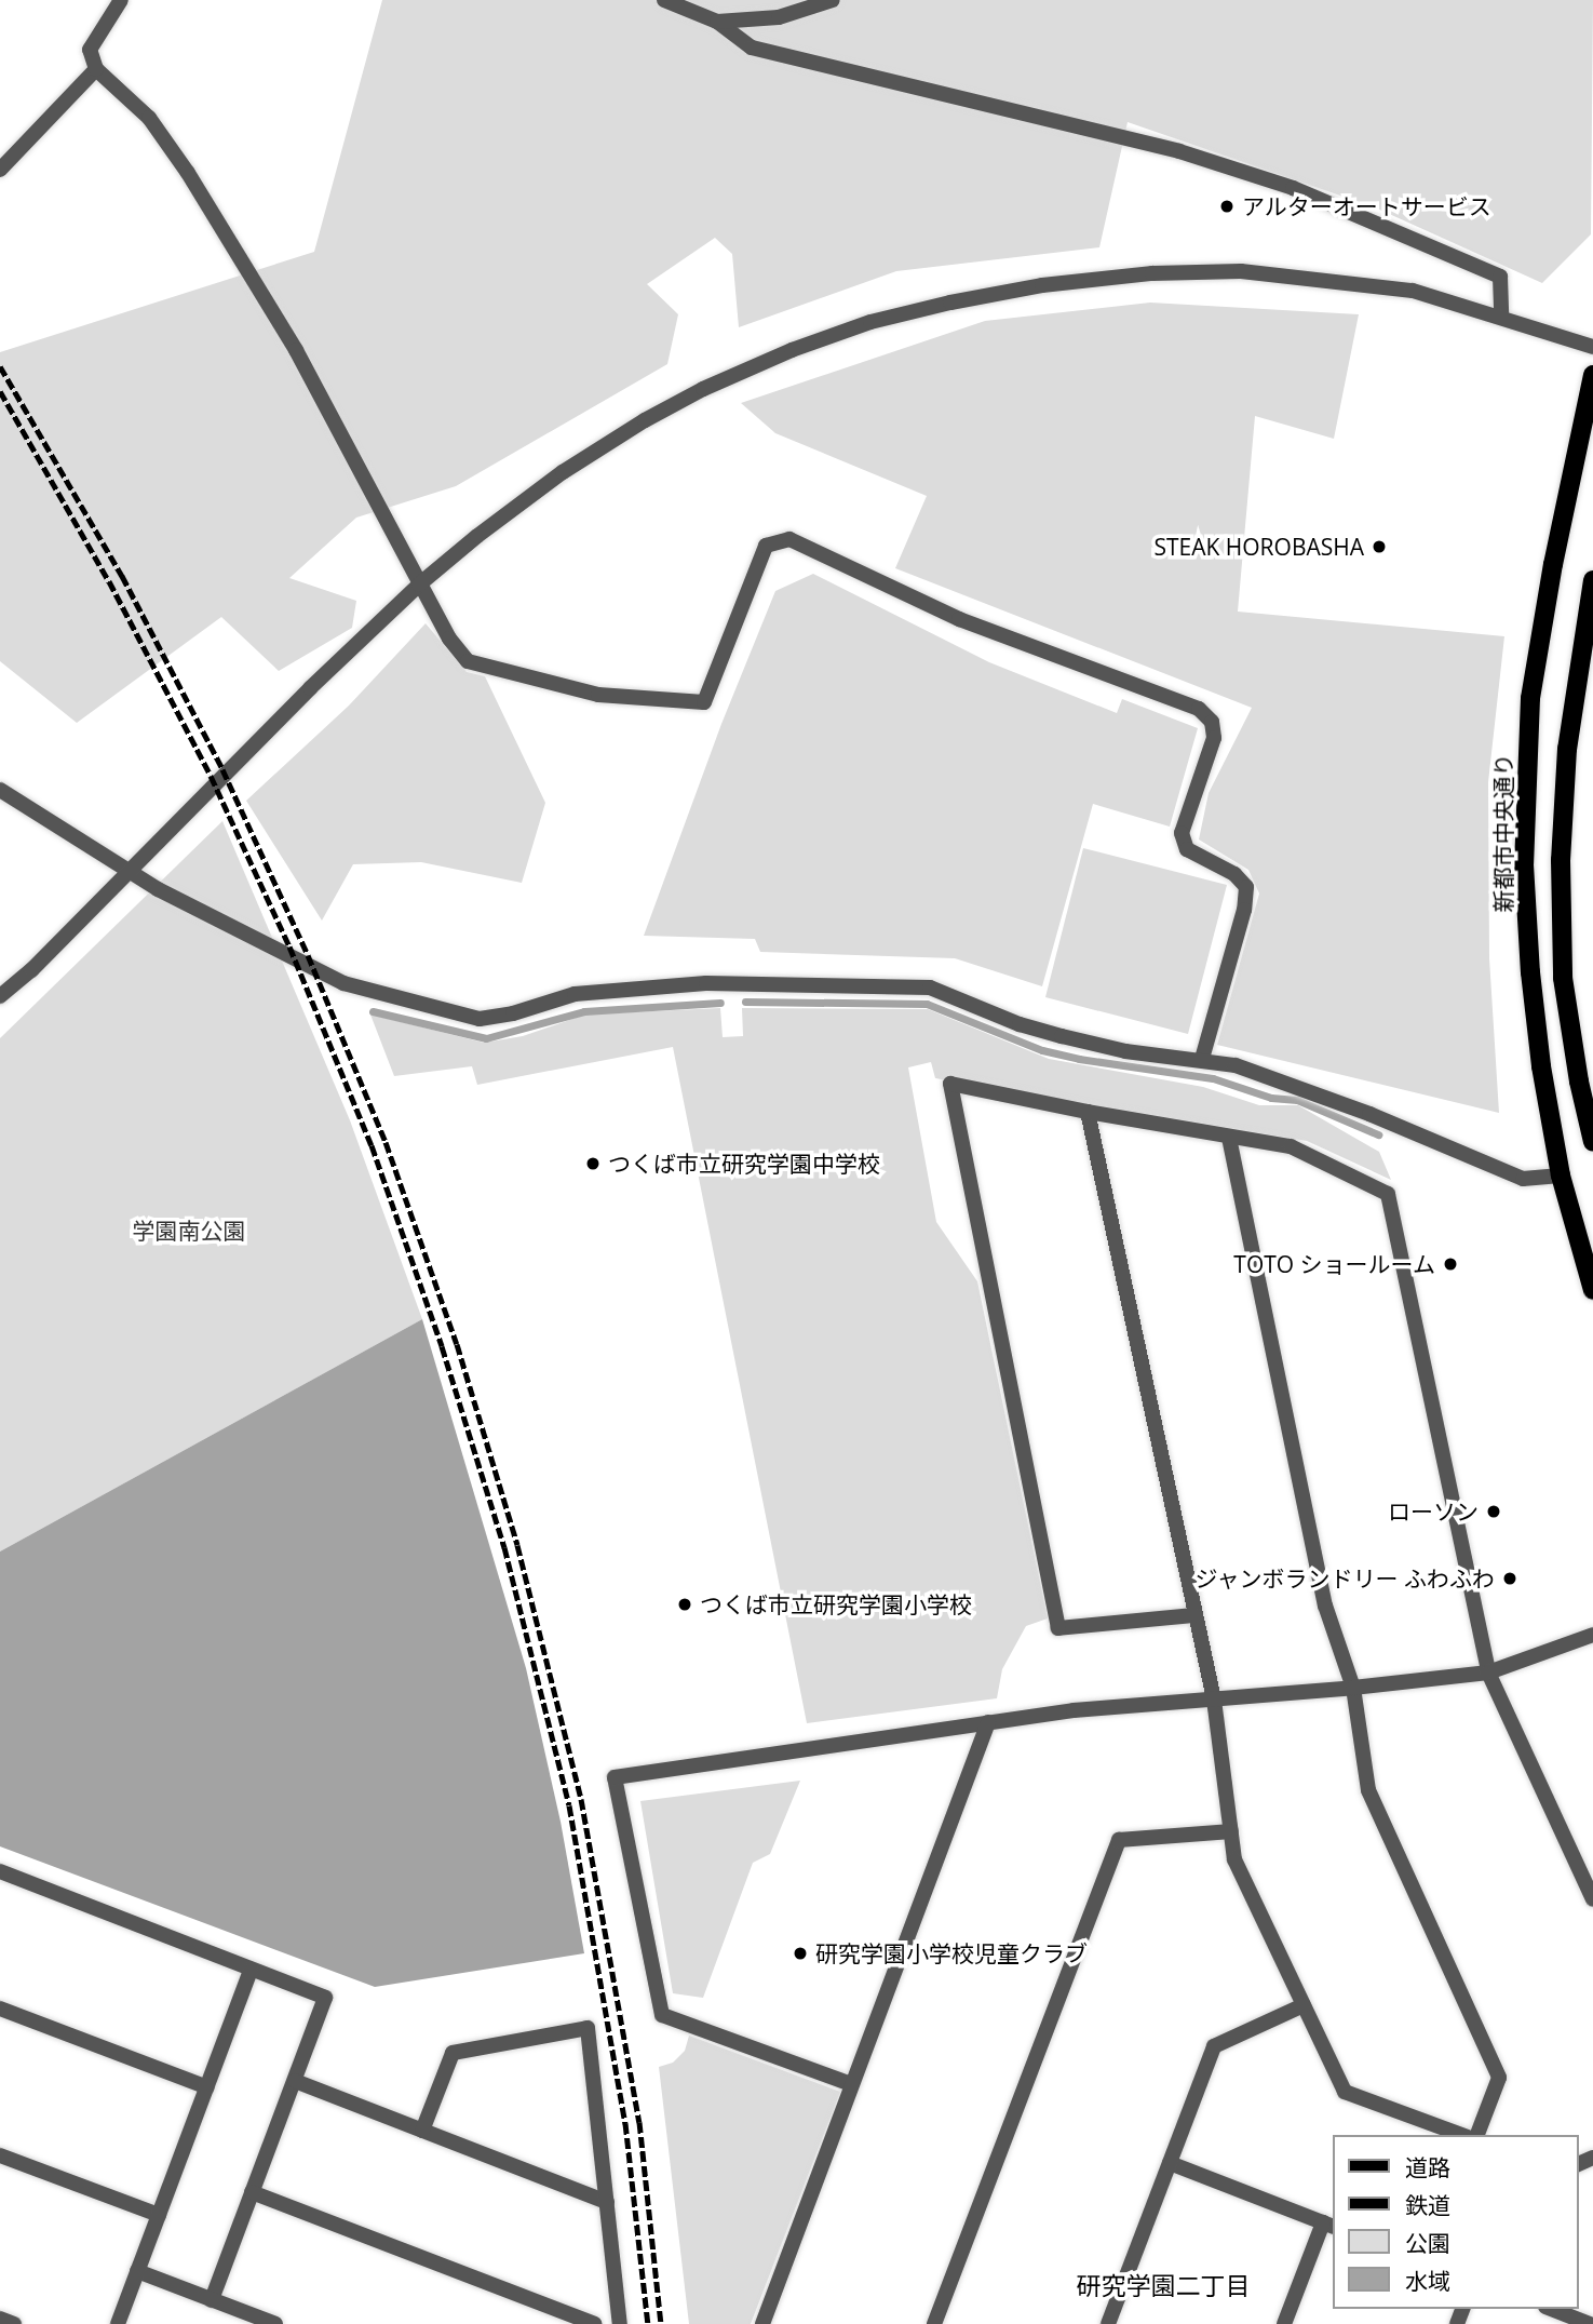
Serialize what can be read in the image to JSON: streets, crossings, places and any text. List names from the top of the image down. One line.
{"streets":{"main road":["新都市中央通り"]},"districts":["研究学園二丁目"],"parks":["学園南公園"],"places":["アルターオートサービス","STEAK HOROBASHA","つくば市立研究学園中学校","TOTO ショールーム","ローソン","ジャンボランドリー ふわふわ","つくば市立研究学園小学校","研究学園小学校児童クラブ"],"legend":["道路","鉄道","公園","水域"]}
